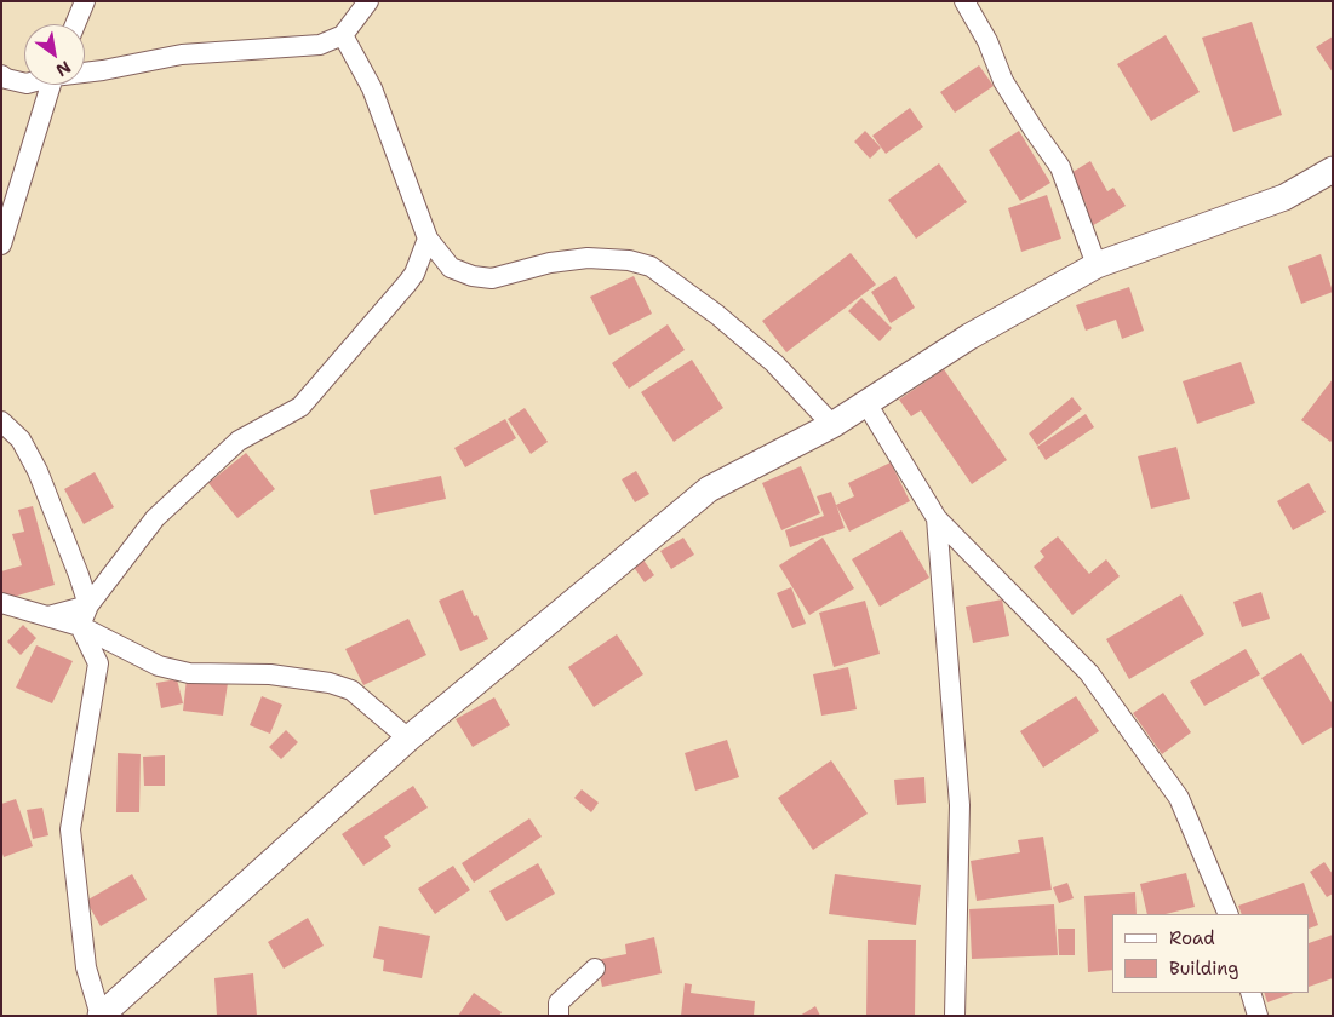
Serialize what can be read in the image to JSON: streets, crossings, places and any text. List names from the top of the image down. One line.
{"legend":["Road","Building"],"north":"bottom right"}
